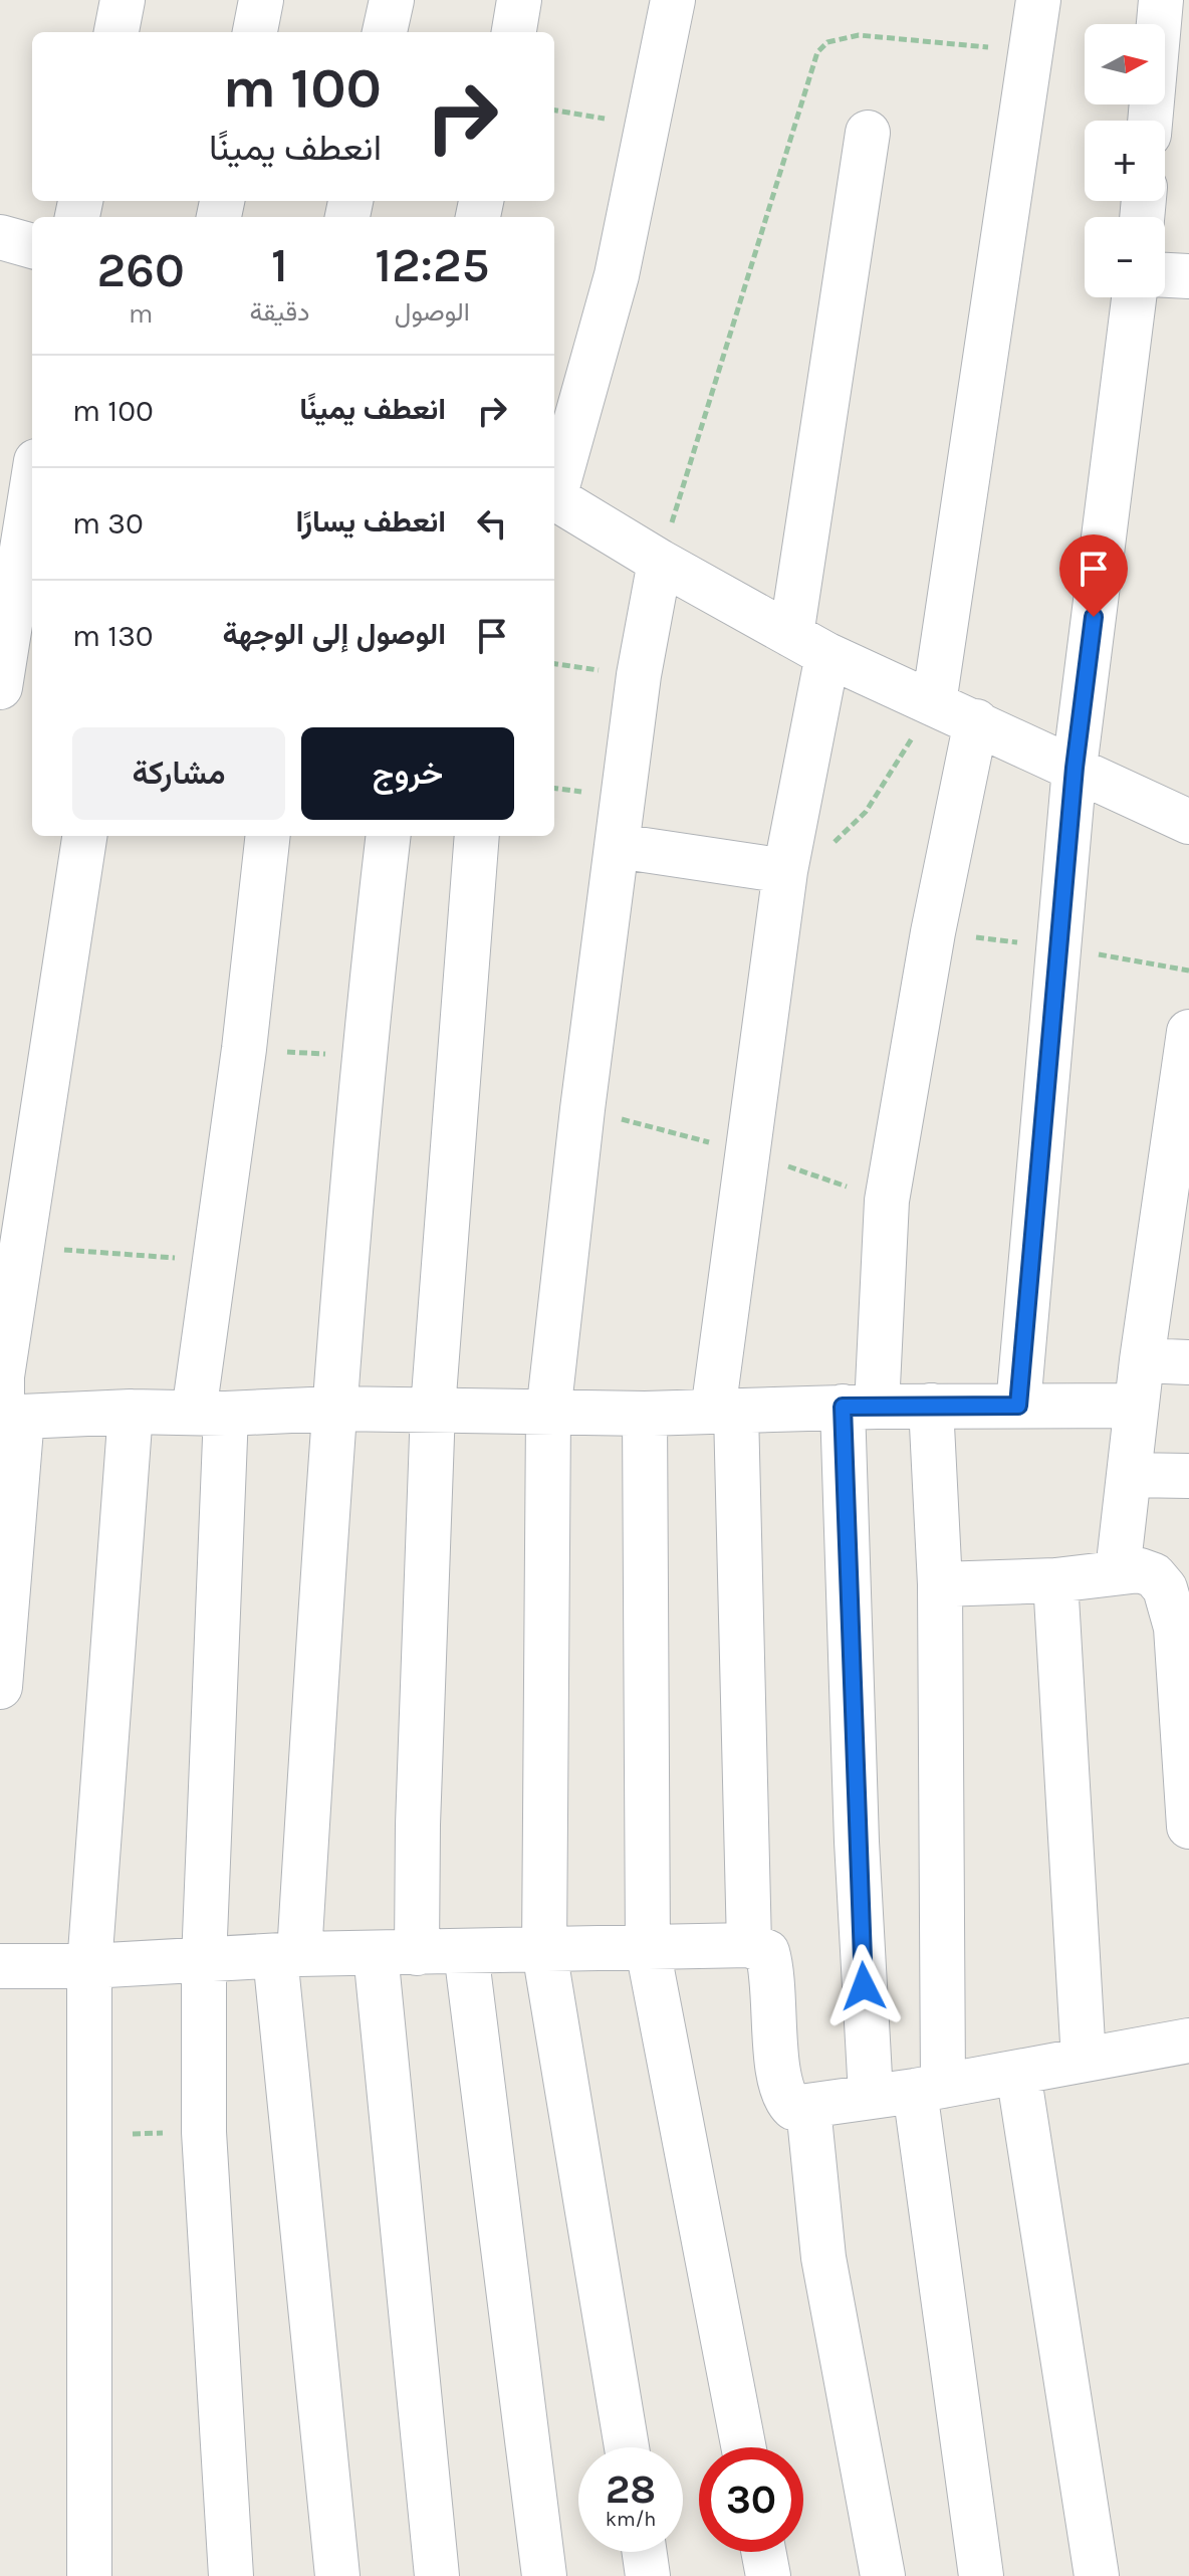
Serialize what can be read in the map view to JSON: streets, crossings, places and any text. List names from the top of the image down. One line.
{"north":"right","page":{"map_buttons":["+","−"],"turn":["100 m","انعطف يمينًا"],"eta":["12:25","الوصول","1","دقيقة","260","m"],"list":[{"name":"انعطف يمينًا","value":"100 m"},{"name":"انعطف يسارًا","value":"30 m"},{"name":"الوصول إلى الوجهة","value":"130 m"}],"buttons":["خروج","مشاركة"],"speed":"28 km/h","limit":"30"}}
